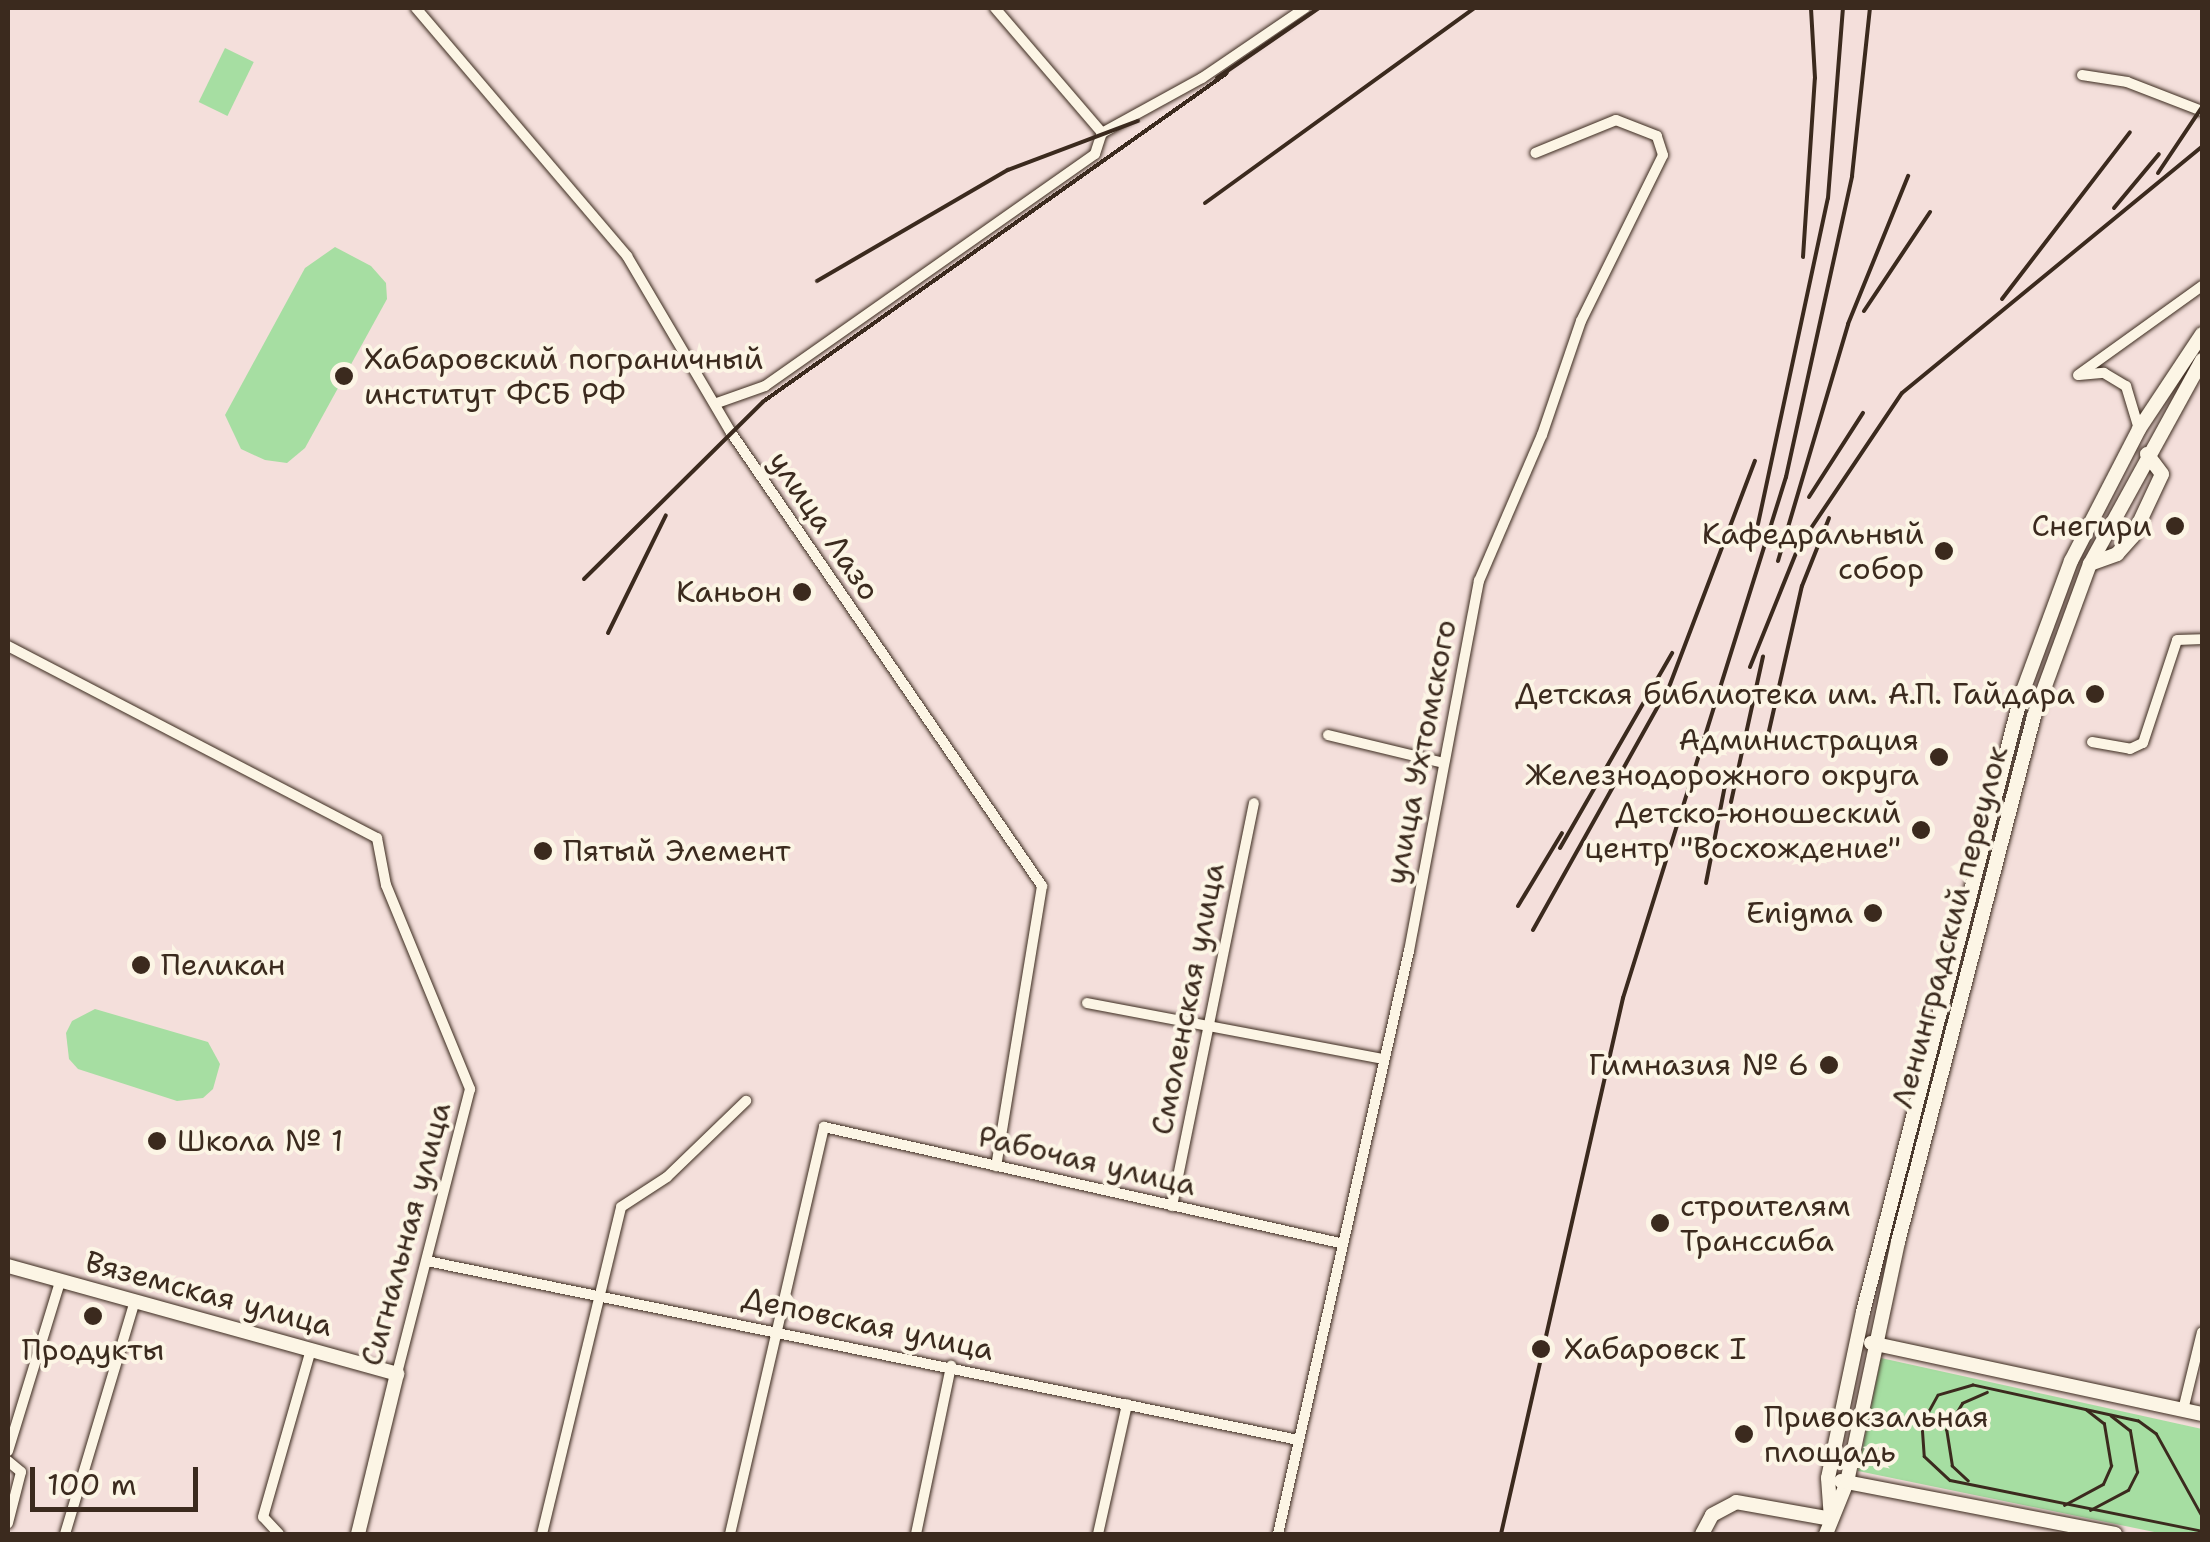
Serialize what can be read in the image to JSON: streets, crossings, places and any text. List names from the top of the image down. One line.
{"streets":{"main road":["Ленинградский переулок","Сигнальная улица","Вяземская улица"],"street":["улица Лазо","улица Ухтомского","Смоленская улица","Рабочая улица","Деповская улица"]},"crossings":[["улица Лазо","Рабочая улица"],["улица Ухтомского","Рабочая улица"],["улица Ухтомского","Деповская улица"],["Смоленская улица","Рабочая улица"],["Рабочая улица","Деповская улица"],["Сигнальная улица","Вяземская улица"],["Сигнальная улица","Деповская улица"]],"places":["Хабаровский пограничный институт ФСБ РФ","Снегири","Кафедральный собор","Каньон","Детская библиотека им. А.П. Гайдара","Администрация Железнодорожного округа","Детско-юношеский центр \"Восхождение\"","Пятый Элемент","Enigma","Пеликан","Гимназия № 6","Школа № 1","строителям Транссиба","Продукты","Хабаровск I","Привокзальная площадь"],"scale_bar":"100 m"}
